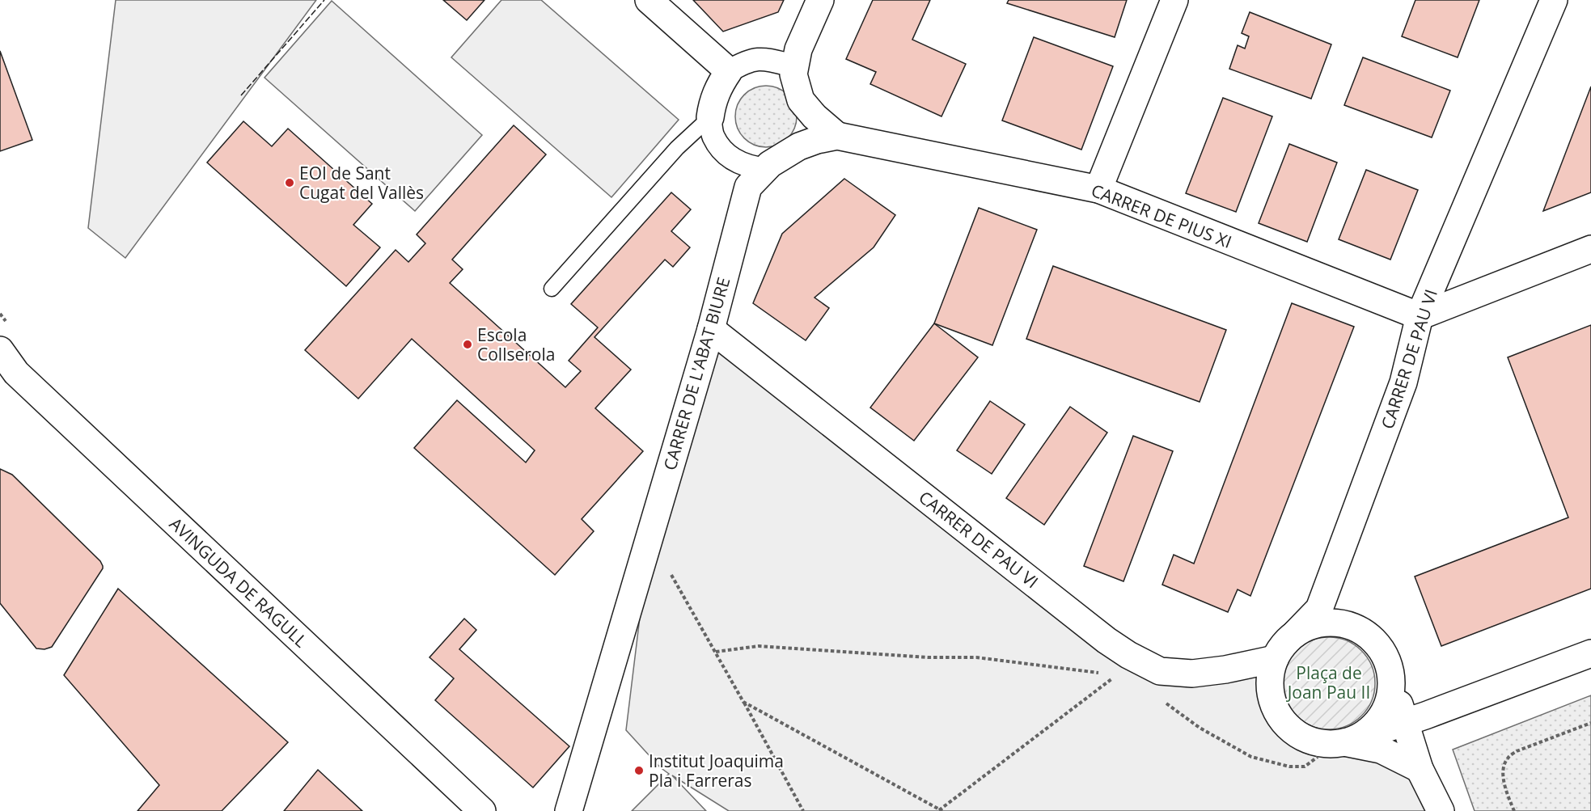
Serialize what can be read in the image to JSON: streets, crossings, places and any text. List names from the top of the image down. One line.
{"streets":{"street":["CARRER DE PIUS XI","CARRER DE PAU VI","CARRER DE L'ABAT BIURE","AVINGUDA DE RAGULL"]},"crossings":[["CARRER DE PIUS XI","CARRER DE PAU VI"],["CARRER DE PIUS XI","CARRER DE L'ABAT BIURE"],["CARRER DE PAU VI","CARRER DE L'ABAT BIURE"]],"parks":["Plaça de Joan Pau II"],"places":["EOI de Sant Cugat del Vallès","Escola Collserola","Institut Joaquima Pla i Farreras"]}
